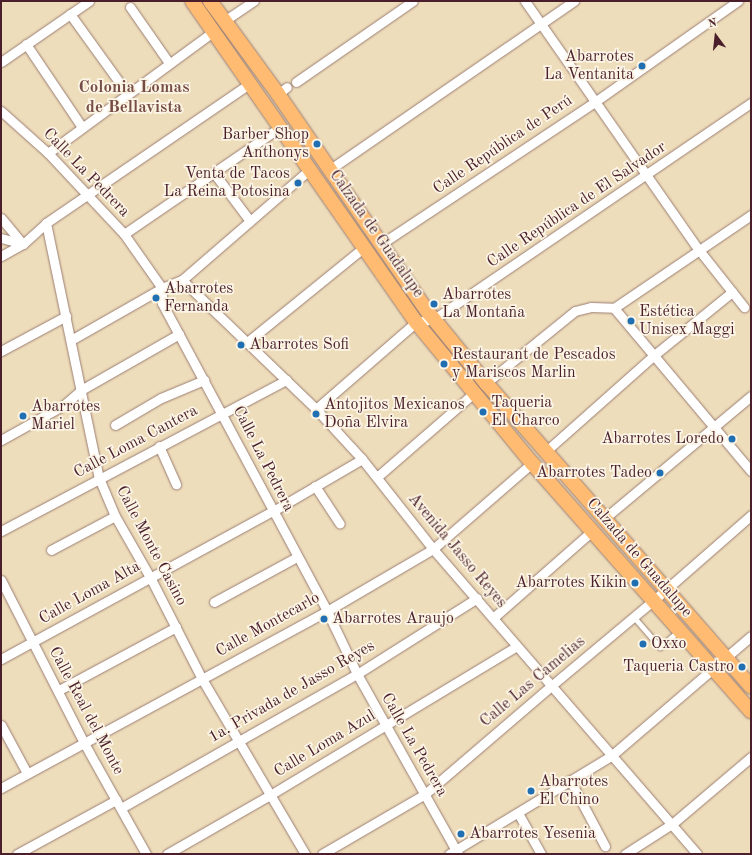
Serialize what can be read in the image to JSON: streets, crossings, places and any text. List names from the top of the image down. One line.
{"streets":{"main road":["Calzada de Guadalupe"],"street":["Calle República de Perú","Calle La Pedrera","Calle República de El Salvador","Calle Loma Cantera","Calle Monte Casino","Avenida Jasso Reyes","Calle Loma Alta","Calle Montecarlo","Calle Las Camelias","1a. Privada de Jasso Reyes","Calle Real del Monte","Calle Loma Azul"]},"crossings":[["Calle República de Perú","Calzada de Guadalupe"],["Calle La Pedrera","Calle Loma Cantera"],["Calle La Pedrera","Calle Loma Alta"],["Calle La Pedrera","Calle Montecarlo"],["Calle La Pedrera","Calle Las Camelias"],["Calle La Pedrera","1a. Privada de Jasso Reyes"],["Calle La Pedrera","Calle Loma Azul"],["Calle República de El Salvador","Calzada de Guadalupe"],["Calzada de Guadalupe","Calle Montecarlo"],["Calzada de Guadalupe","Calle Las Camelias"],["Calle Loma Cantera","Calle Monte Casino"],["Calle Loma Cantera","Avenida Jasso Reyes"],["Calle Monte Casino","Calle Loma Alta"],["Calle Monte Casino","Calle Montecarlo"],["Calle Monte Casino","1a. Privada de Jasso Reyes"],["Calle Monte Casino","Calle Loma Azul"],["Avenida Jasso Reyes","Calle Loma Alta"],["Avenida Jasso Reyes","Calle Montecarlo"],["Avenida Jasso Reyes","Calle Las Camelias"],["Avenida Jasso Reyes","1a. Privada de Jasso Reyes"],["Avenida Jasso Reyes","Calle Loma Azul"],["Calle Loma Alta","Calle Real del Monte"],["Calle Montecarlo","Calle Real del Monte"],["1a. Privada de Jasso Reyes","Calle Real del Monte"]],"districts":["Colonia Lomas de Bellavista"],"places":["Abarrotes La Ventanita","Barber Shop Anthonys","Venta de Tacos La Reina Potosina","Abarrotes Fernanda","Abarrotes La Montaña","Estética Unisex Maggi","Abarrotes Sofi","Restaurant de Pescados y Mariscos Marlin","Taqueria El Charco","Antojitos Mexicanos Doña Elvira","Abarrotes Mariel","Abarrotes Loredo","Abarrotes Tadeo","Abarrotes Kikin","Abarrotes Araujo","Oxxo","Taqueria Castro","Abarrotes El Chino","Abarrotes Yesenia"],"north":"top"}
